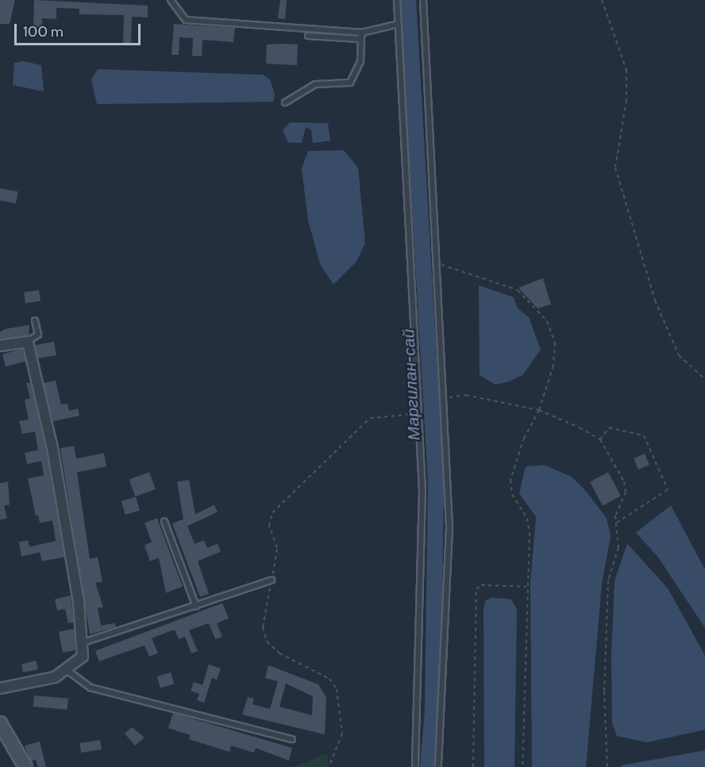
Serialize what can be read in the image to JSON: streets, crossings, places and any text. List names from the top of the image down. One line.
{"water":["Маргилан-сай"],"scale_bar":"100 m"}
